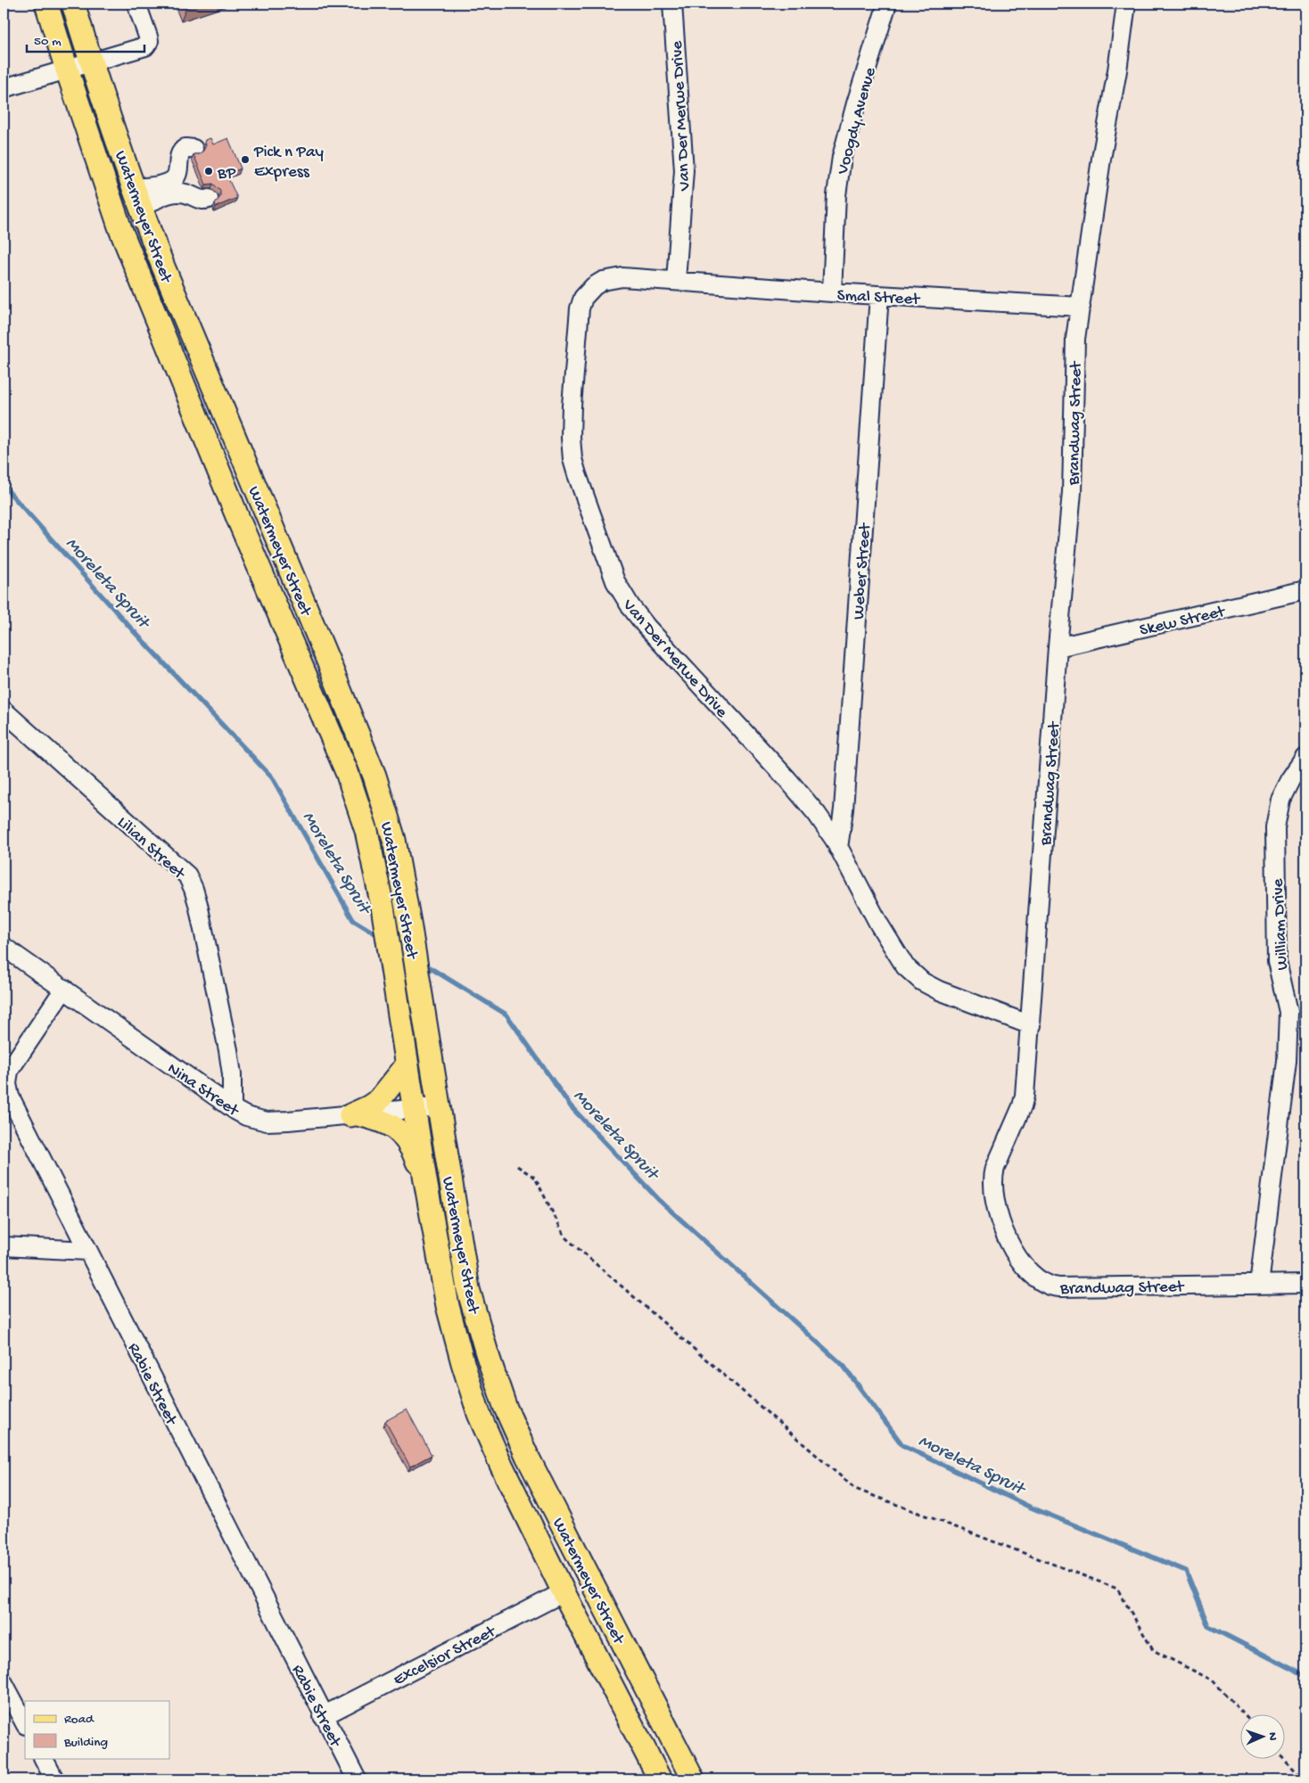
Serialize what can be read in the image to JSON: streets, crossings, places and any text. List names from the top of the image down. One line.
{"streets":{"main road":["Watermeyer Street"],"street":["Van Der Merwe Drive","Voogdy Avenue","Smal Street","Brandwag Street","Weber Street","Skew Street","Lilian Street","William Drive","Nina Street","Rabie Street","Excelsior Street"]},"crossings":[["Van Der Merwe Drive","Smal Street"],["Van Der Merwe Drive","Brandwag Street"],["Van Der Merwe Drive","Weber Street"],["Voogdy Avenue","Smal Street"],["Watermeyer Street","Nina Street"],["Watermeyer Street","Excelsior Street"],["Smal Street","Brandwag Street"],["Smal Street","Weber Street"],["Brandwag Street","Skew Street"],["Brandwag Street","William Drive"],["Lilian Street","Nina Street"],["Nina Street","Rabie Street"],["Rabie Street","Excelsior Street"]],"water":["Moreleta Spruit"],"places":["Pick n Pay Express","BP"],"legend":["Road","Building"],"scale_bar":"50 m","north":"right"}
